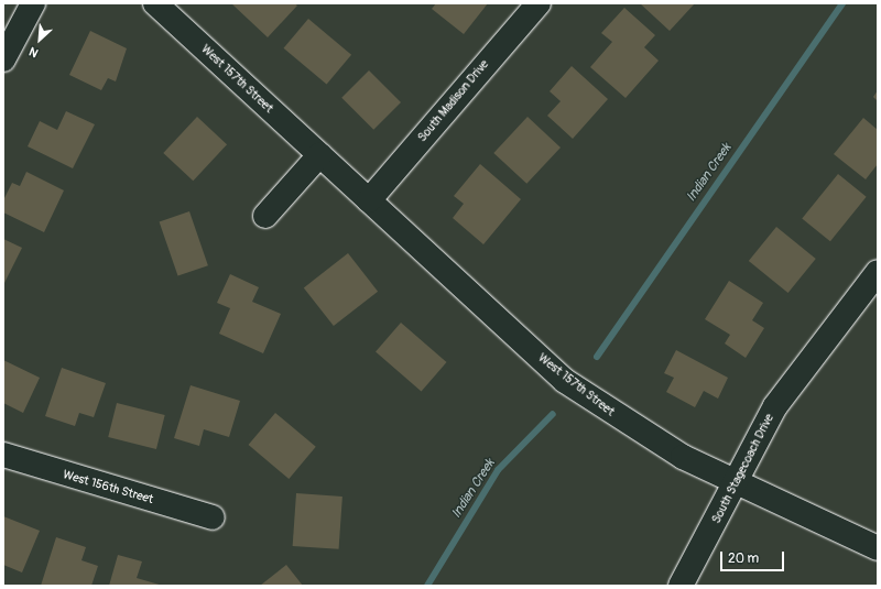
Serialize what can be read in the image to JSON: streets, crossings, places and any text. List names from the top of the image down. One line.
{"streets":{"street":["West 157th Street","South Madison Drive","South Stagecoach Drive","West 156th Street"]},"crossings":[["West 157th Street","South Madison Drive"],["West 157th Street","South Stagecoach Drive"]],"water":["Indian Creek"],"scale_bar":"20 m","north":"bottom left"}
